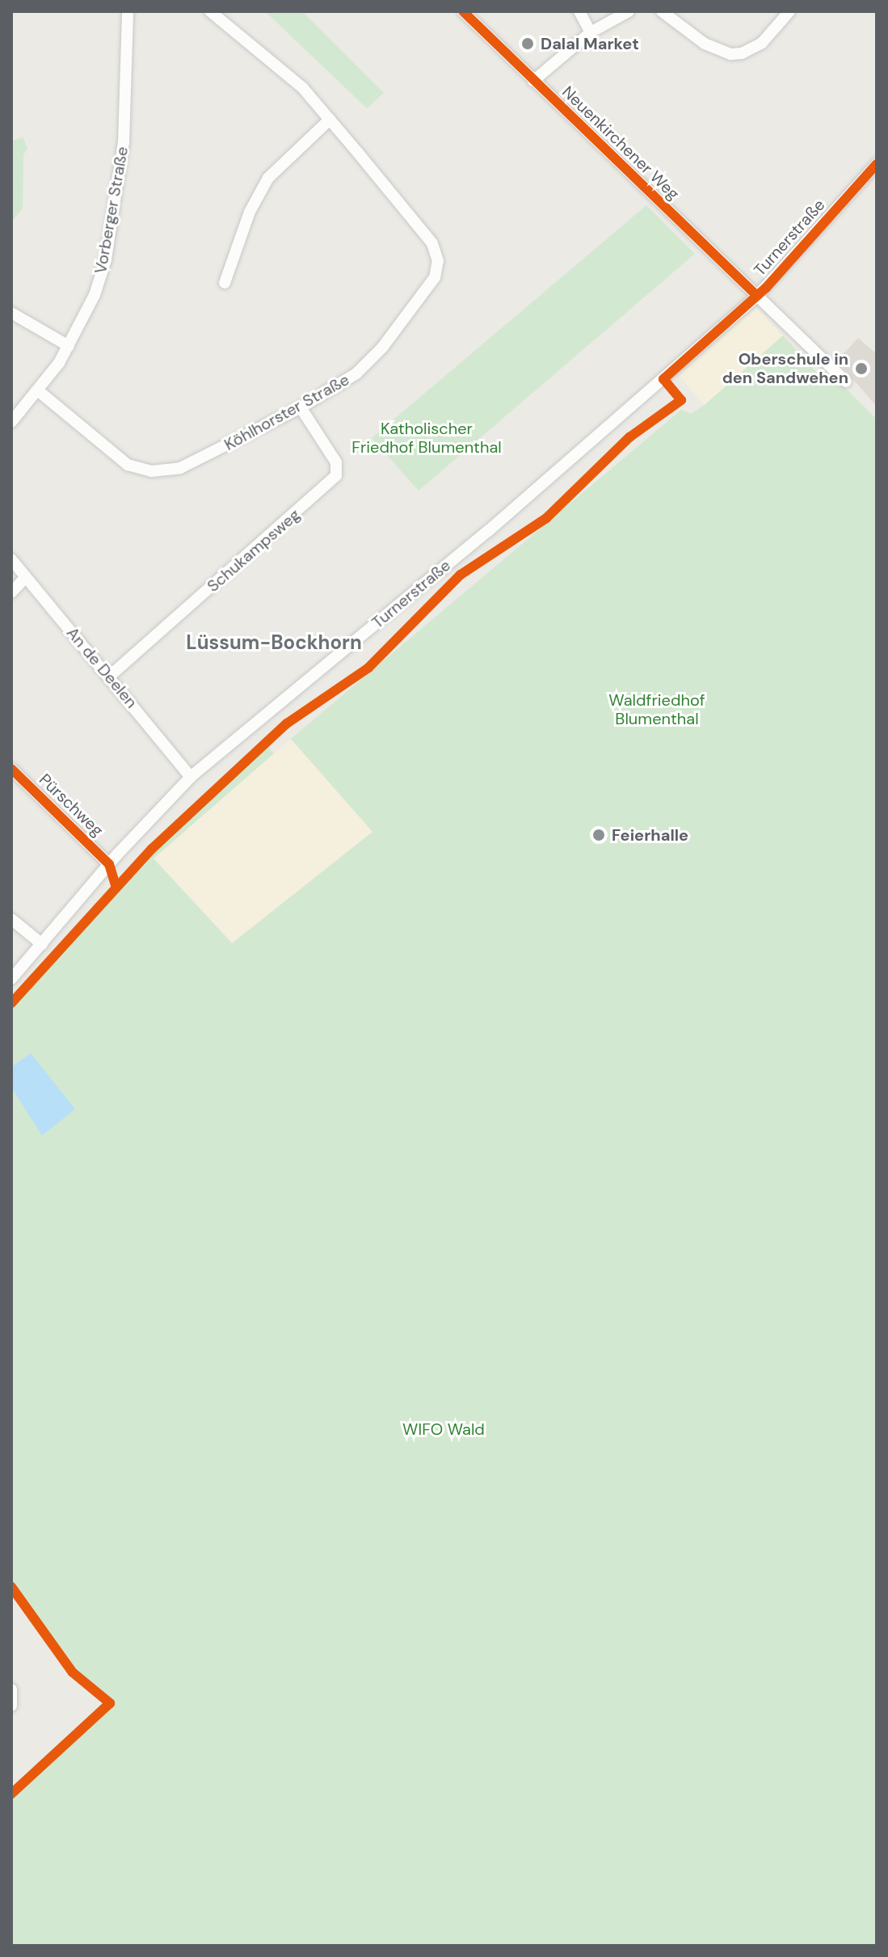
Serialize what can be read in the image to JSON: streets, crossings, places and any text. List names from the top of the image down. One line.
{"streets":{"street":["Neuenkirchener Weg","Vorberger Straße","Turnerstraße","Köhlhorster Straße","Schukampsweg","An de Deelen","Pürschweg"]},"crossings":[["Neuenkirchener Weg","Turnerstraße"],["Vorberger Straße","Köhlhorster Straße"],["Turnerstraße","An de Deelen"],["Turnerstraße","Pürschweg"],["Köhlhorster Straße","Schukampsweg"],["Schukampsweg","An de Deelen"]],"districts":["Lüssum-Bockhorn"],"parks":["Katholischer Friedhof Blumenthal","Waldfriedhof Blumenthal","WIFO Wald"],"places":["Dalal Market","Oberschule in den Sandwehen","Feierhalle"]}
